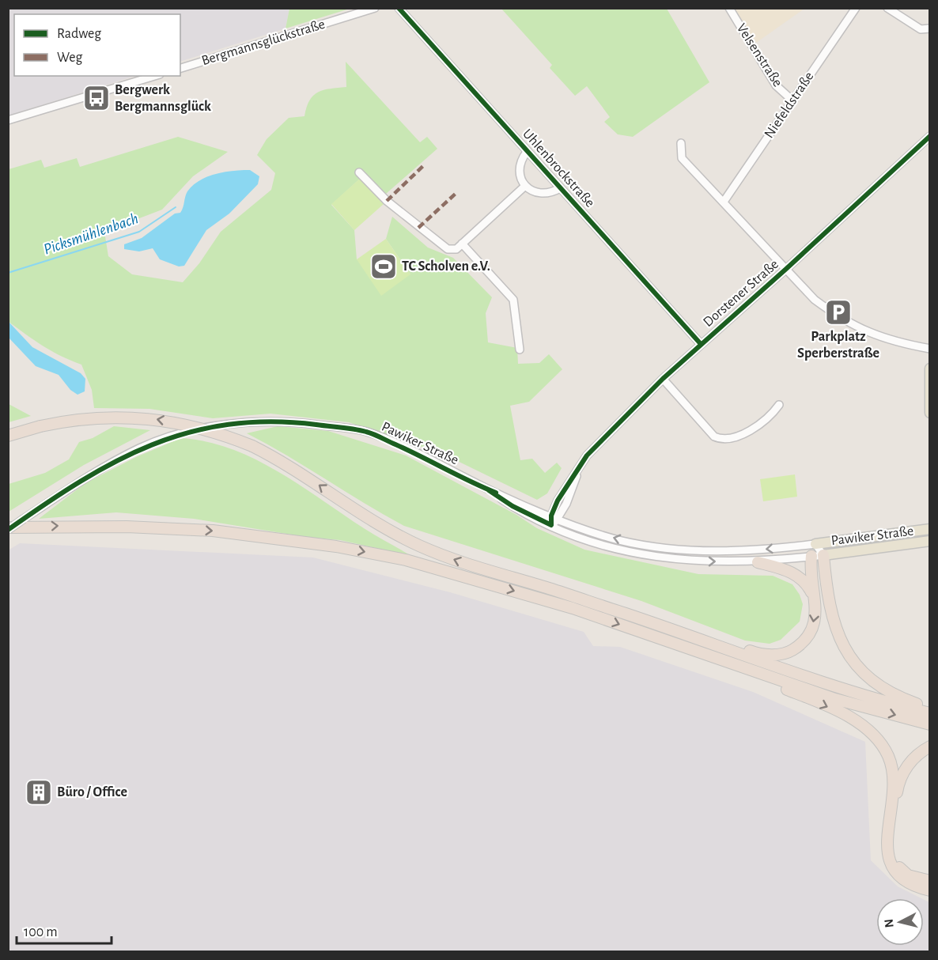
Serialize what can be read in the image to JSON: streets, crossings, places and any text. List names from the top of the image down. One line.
{"streets":{"main road":["Pawiker Straße"],"street":["Bergmannsglückstraße","Velsenstraße","Niefeldstraße","Uhlenbrockstraße","Dorstener Straße"]},"crossings":[["Velsenstraße","Niefeldstraße"],["Uhlenbrockstraße","Dorstener Straße"],["Dorstener Straße","Pawiker Straße"]],"water":["Picksmühlenbach"],"places":{"bus stop":["Bergwerk Bergmannsglück"],"sports":["TC Scholven e.V."],"parking":["Parkplatz Sperberstraße"],"building":["Büro / Office"]},"legend":["Radweg","Weg"],"scale_bar":"100 m","north":"left"}
